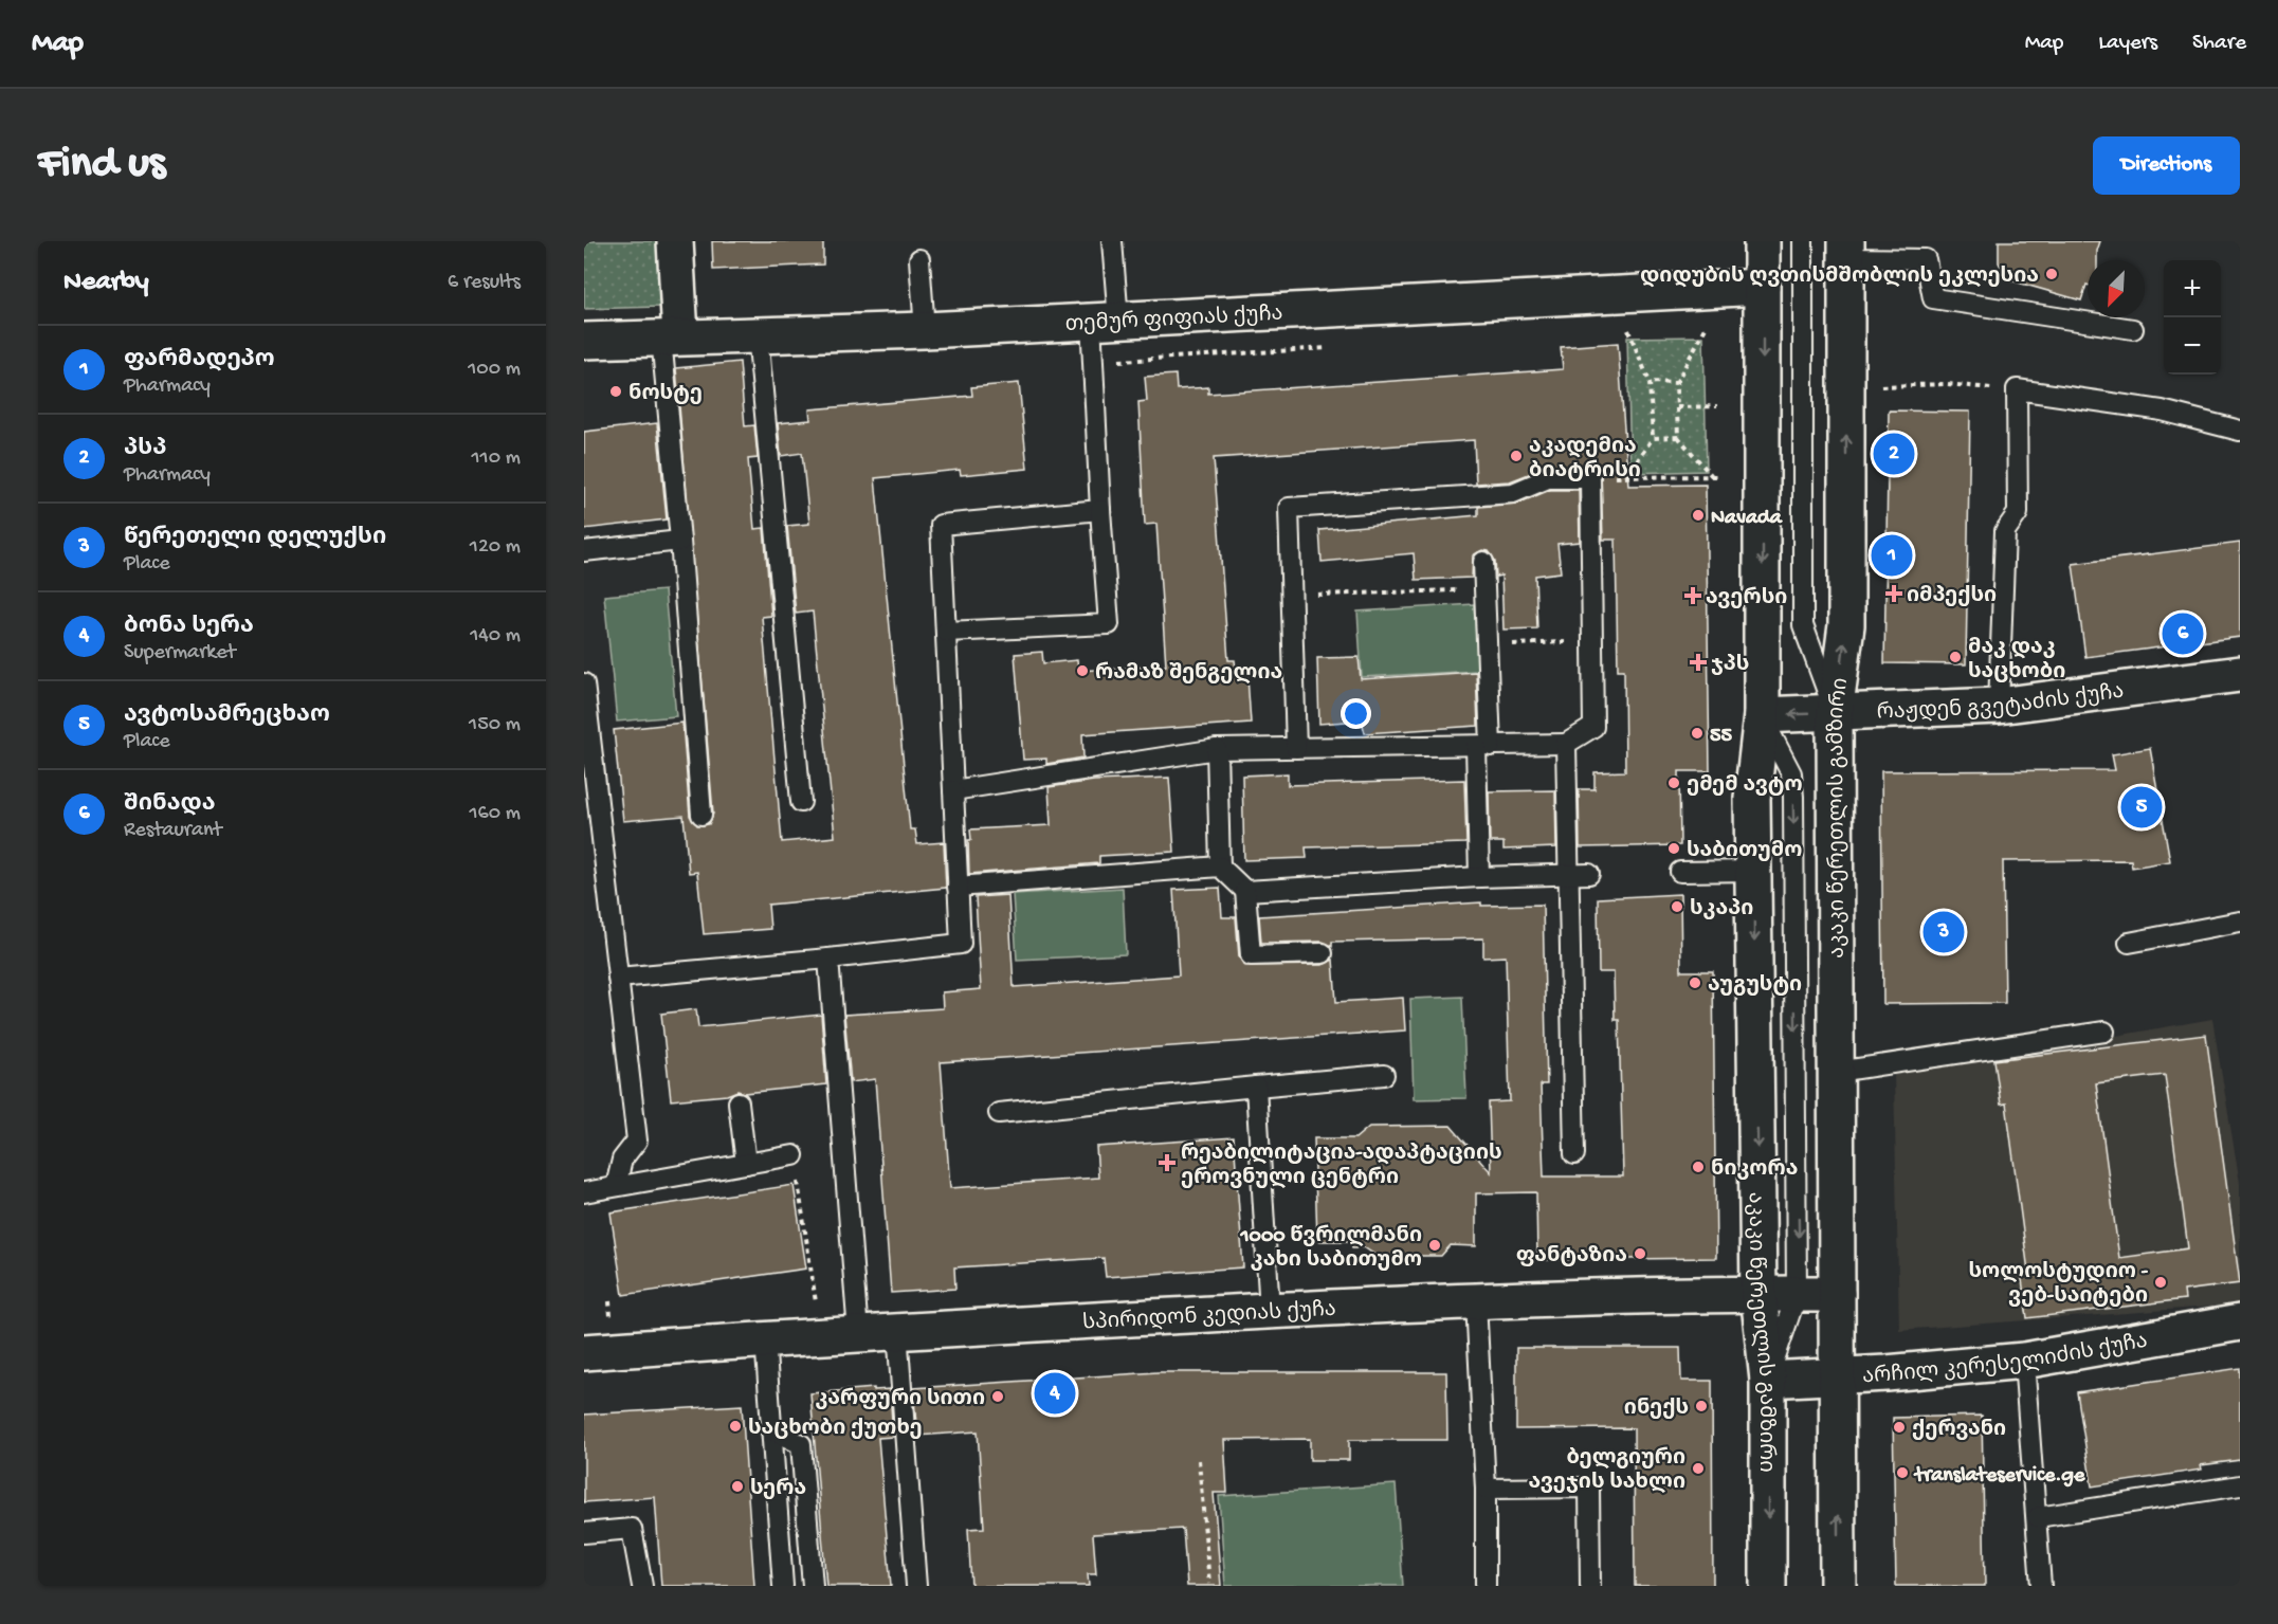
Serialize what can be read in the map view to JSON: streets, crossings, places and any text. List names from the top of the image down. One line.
{"streets":{"street":["თემურ ფიფიას ქუჩა","რაჟდენ გვეტაძის ქუჩა","აკაკი წერეთლის გამზირი","სპირიდონ კედიას ქუჩა","არჩილ კერესელიძის ქუჩა"]},"crossings":[["თემურ ფიფიას ქუჩა","აკაკი წერეთლის გამზირი"],["რაჟდენ გვეტაძის ქუჩა","აკაკი წერეთლის გამზირი"],["აკაკი წერეთლის გამზირი","სპირიდონ კედიას ქუჩა"],["აკაკი წერეთლის გამზირი","არჩილ კერესელიძის ქუჩა"]],"places":{"other":["დიდუბის ღვთისმშობლის ეკლესია","ნოსტე","აკადემია ბიატრისი","Navada","მაკ დაკ საცხობი","რამაზ შენგელია","55","ემემ ავტო","საბითუმო","სკაპი","აუგუსტი","ნიკორა","1000 წვრილმანი კახი საბითუმო","ფანტაზია","სოლოსტუდიო - ვებ-საიტები","კარფური სითი","ინექს","საცხობი ქუთხე","ქერვანი","ბელგიური ავეჯის სახლი","translateservice.ge","სერა"],"health":["იმპექსი","ავერსი","ჯპს","რეაბილიტაცია-ადაპტაციის ეროვნული ცენტრი"]},"north":"bottom left","page":{"header":"Map","nav":["Map","Layers","Share"],"buttons":"Directions","title":"Find us","heading":["Nearby","6 results"],"map_buttons":["+","−"],"list":[{"mark":"1","name":"ფარმადეპო","note":"Pharmacy","value":"100 m"},{"mark":"2","name":"პსპ","note":"Pharmacy","value":"110 m"},{"mark":"3","name":"წერეთელი დელუქსი","note":"Place","value":"120 m"},{"mark":"4","name":"ბონა სერა","note":"Supermarket","value":"140 m"},{"mark":"5","name":"ავტოსამრეცხაო","note":"Place","value":"150 m"},{"mark":"6","name":"შინადა","note":"Restaurant","value":"160 m"}],"pins":["2","1","6","5","3","4"]}}
